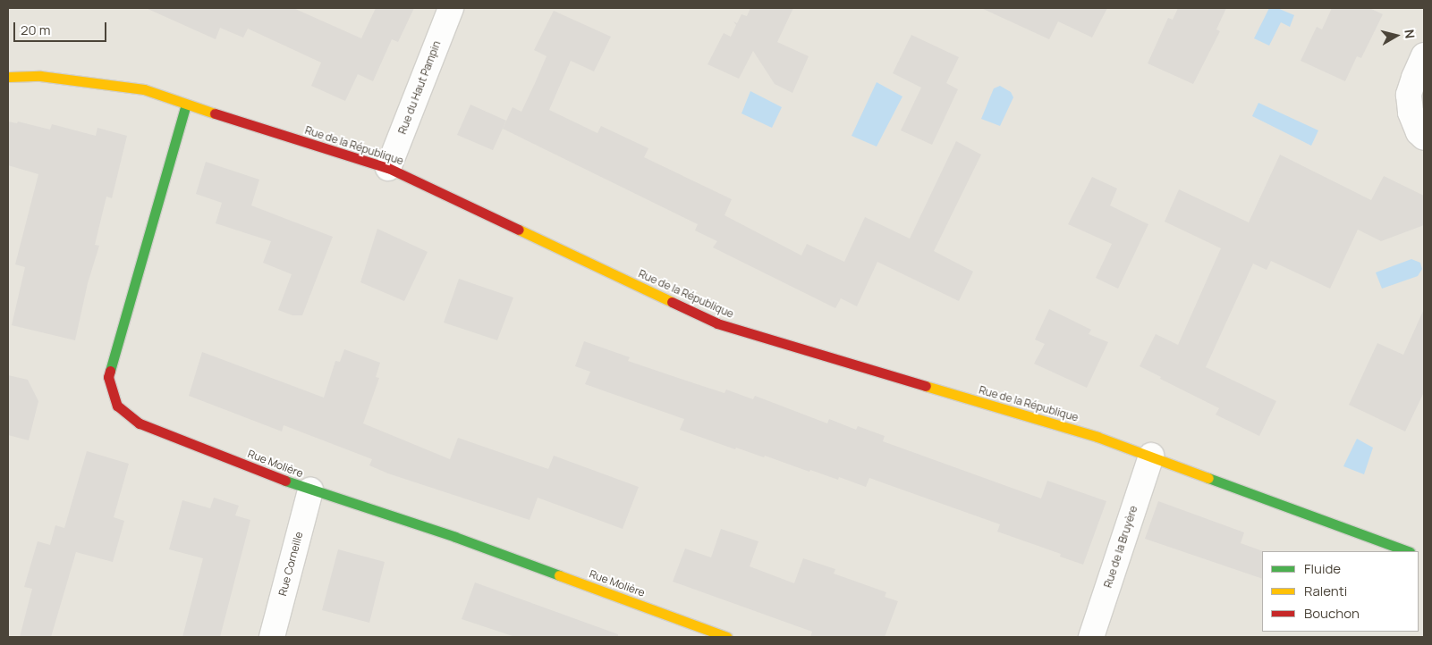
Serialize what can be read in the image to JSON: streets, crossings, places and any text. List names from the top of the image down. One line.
{"streets":{"street":["Rue du Haut Pampin","Rue de la République","Rue Molière","Rue de la Bruyère","Rue Corneille"]},"crossings":[["Rue du Haut Pampin","Rue de la République"],["Rue de la République","Rue Molière"],["Rue de la République","Rue de la Bruyère"],["Rue Molière","Rue Corneille"]],"legend":["Fluide","Ralenti","Bouchon"],"scale_bar":"20 m","north":"right"}
